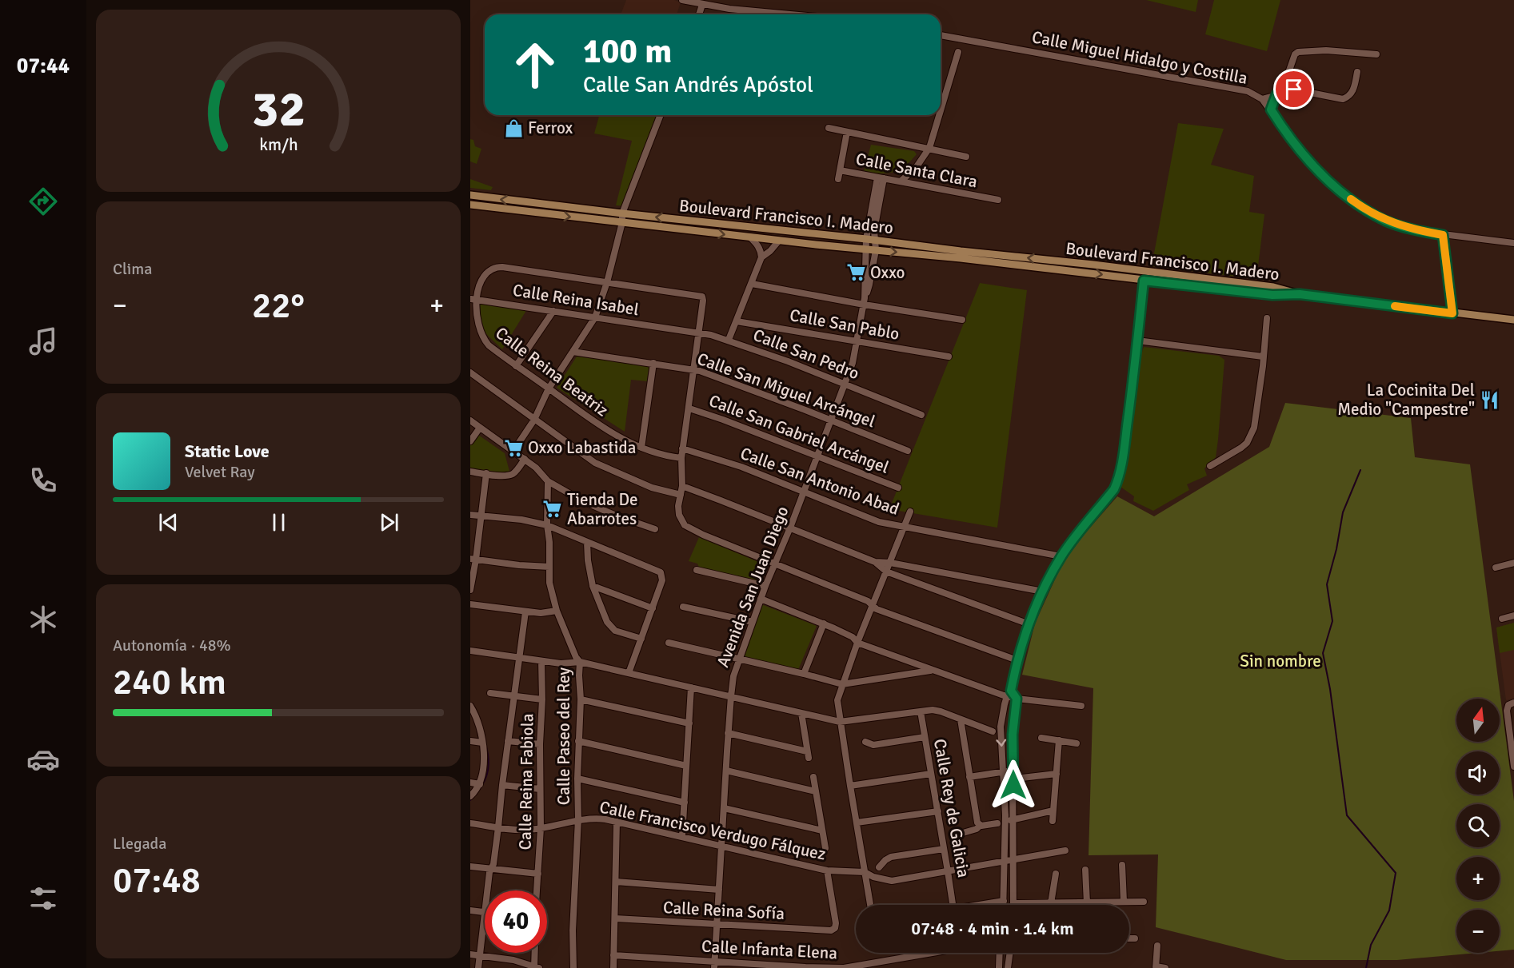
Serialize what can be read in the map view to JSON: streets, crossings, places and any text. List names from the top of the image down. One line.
{"streets":{"main road":["Boulevard Francisco I. Madero"],"street":["Calle Miguel Hidalgo y Costilla","Calle Santa Clara","Calle Reina Isabel","Calle San Pablo","Calle San Pedro","Calle Reina Beatriz","Calle San Miguel Arcángel","Calle San Gabriel Arcángel","Calle San Antonio Abad","Avenida San Juan Diego","Calle Paseo del Rey","Calle Reina Fabiola","Calle Rey de Galicia","Calle Francisco Verdugo Fálquez","Calle Reina Sofía","Calle Infanta Elena"]},"crossings":[["Calle Santa Clara","Avenida San Juan Diego"],["Boulevard Francisco I. Madero","Avenida San Juan Diego"],["Calle Reina Isabel","Calle San Pedro"],["Calle Reina Isabel","Calle Reina Beatriz"],["Calle San Pablo","Avenida San Juan Diego"],["Calle San Pedro","Calle Reina Beatriz"],["Calle San Pedro","Avenida San Juan Diego"],["Calle San Miguel Arcángel","Avenida San Juan Diego"],["Calle San Gabriel Arcángel","Avenida San Juan Diego"],["Calle San Antonio Abad","Avenida San Juan Diego"],["Avenida San Juan Diego","Calle Francisco Verdugo Fálquez"],["Avenida San Juan Diego","Calle Reina Sofía"],["Avenida San Juan Diego","Calle Infanta Elena"],["Calle Paseo del Rey","Calle Francisco Verdugo Fálquez"],["Calle Reina Fabiola","Calle Francisco Verdugo Fálquez"],["Calle Rey de Galicia","Calle Francisco Verdugo Fálquez"],["Calle Francisco Verdugo Fálquez","Calle Reina Sofía"]],"parks":["Sin nombre"],"places":{"shop":["Ferrox"],"supermarket":["Oxxo","Oxxo Labastida","Tienda De Abarrotes"],"restaurant":["La Cocinita Del Medio \"Campestre\""]},"north":"top","page":{"tabs":"07:44","turn":["100 m","Calle San Andrés Apóstol"],"tile":["Clima",["Autonomía · 48%","240 km"],["Llegada","07:48"]],"heat":["−","22°","+"],"song":["Static Love","Velvet Ray"],"map_buttons":["+","−"],"limit":"40","trip":"07:48 · 4 min · 1.4 km","gauge":["32","km/h"]}}
